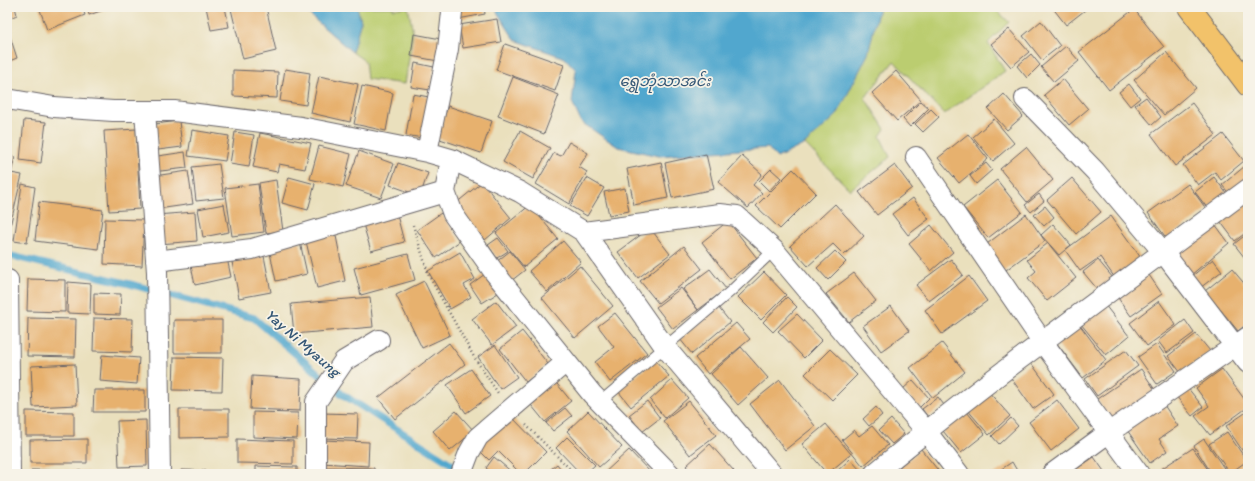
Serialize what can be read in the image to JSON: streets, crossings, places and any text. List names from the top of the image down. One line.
{"water":["ရွှေဘုံသာအင်း","Yay Ni Myaung"]}
